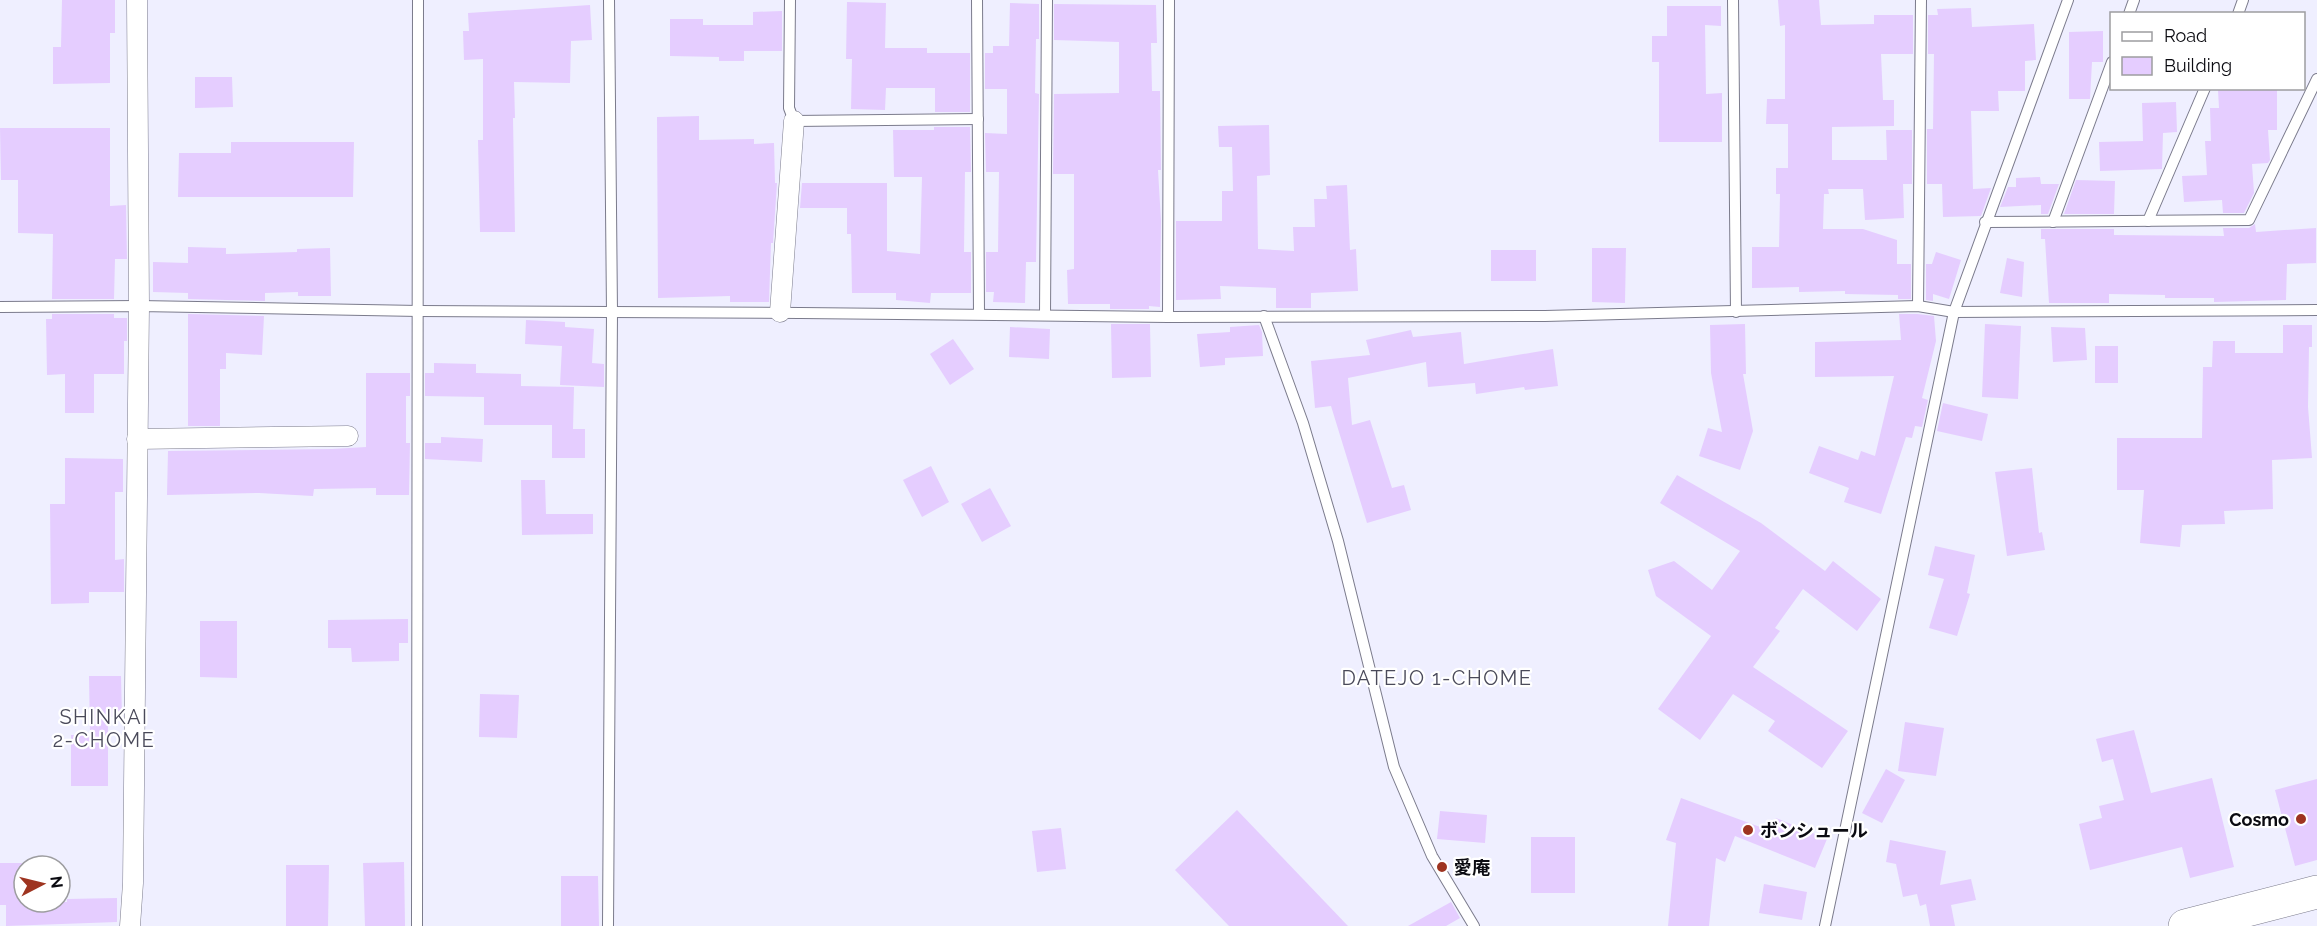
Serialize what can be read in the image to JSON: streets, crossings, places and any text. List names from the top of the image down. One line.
{"districts":["DATEJO 1-CHOME","SHINKAI 2-CHOME"],"places":["Cosmo","ボンシュール","愛庵"],"legend":["Road","Building"],"north":"right"}
